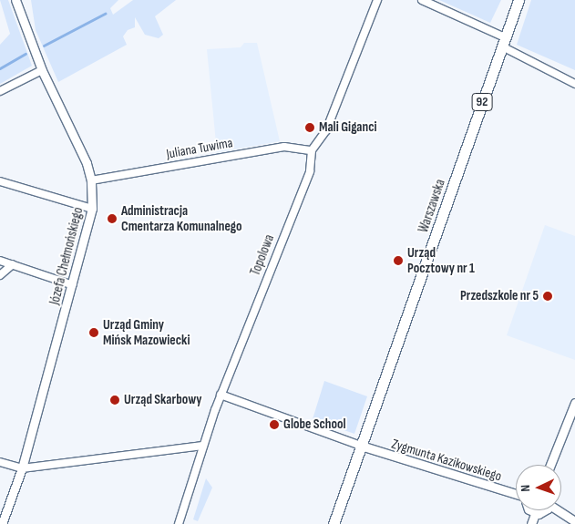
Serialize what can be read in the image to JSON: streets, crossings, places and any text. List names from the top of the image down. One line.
{"streets":{"main road":["92","Warszawska"],"street":["Juliana Tuwima","Topolowa","Józefa Chełmońskiego","Zygmunta Kazikowskiego"]},"crossings":[["Juliana Tuwima","Topolowa"],["Juliana Tuwima","Józefa Chełmońskiego"],["Warszawska","Zygmunta Kazikowskiego"]],"places":["Mali Giganci","Administracja Cmentarza Komunalnego","Urząd Pocztowy nr 1","Przedszkole nr 5","Urząd Gminy Mińsk Mazowiecki","Urząd Skarbowy","Globe School"],"north":"left"}
